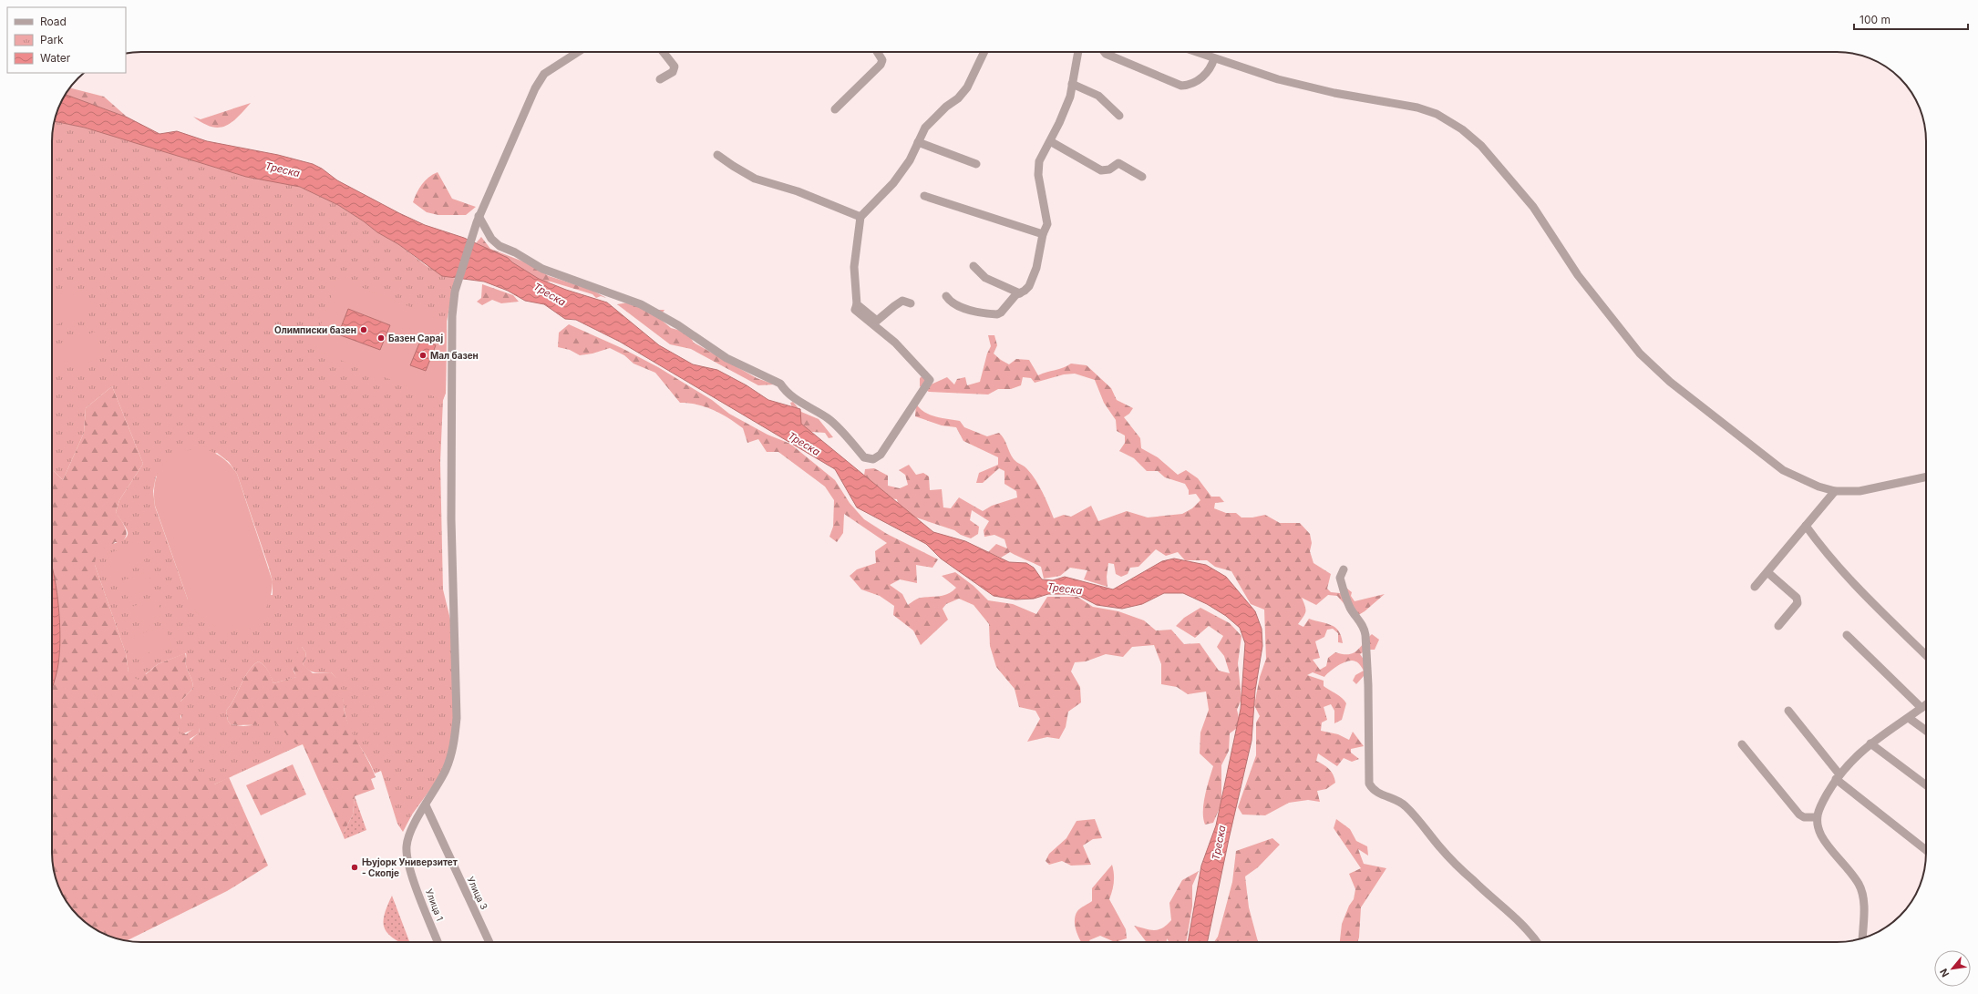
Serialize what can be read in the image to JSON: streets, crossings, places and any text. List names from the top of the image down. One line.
{"streets":{"street":["Улица 3","Улица 1"]},"crossings":[["Улица 3","Улица 1"]],"water":["Треска"],"places":["Олимписки базен","Базен Сарај","Мал базен","Њујорк Универзитет - Скопје"],"legend":["Road","Park","Water"],"scale_bar":"100 m","north":"bottom left"}
